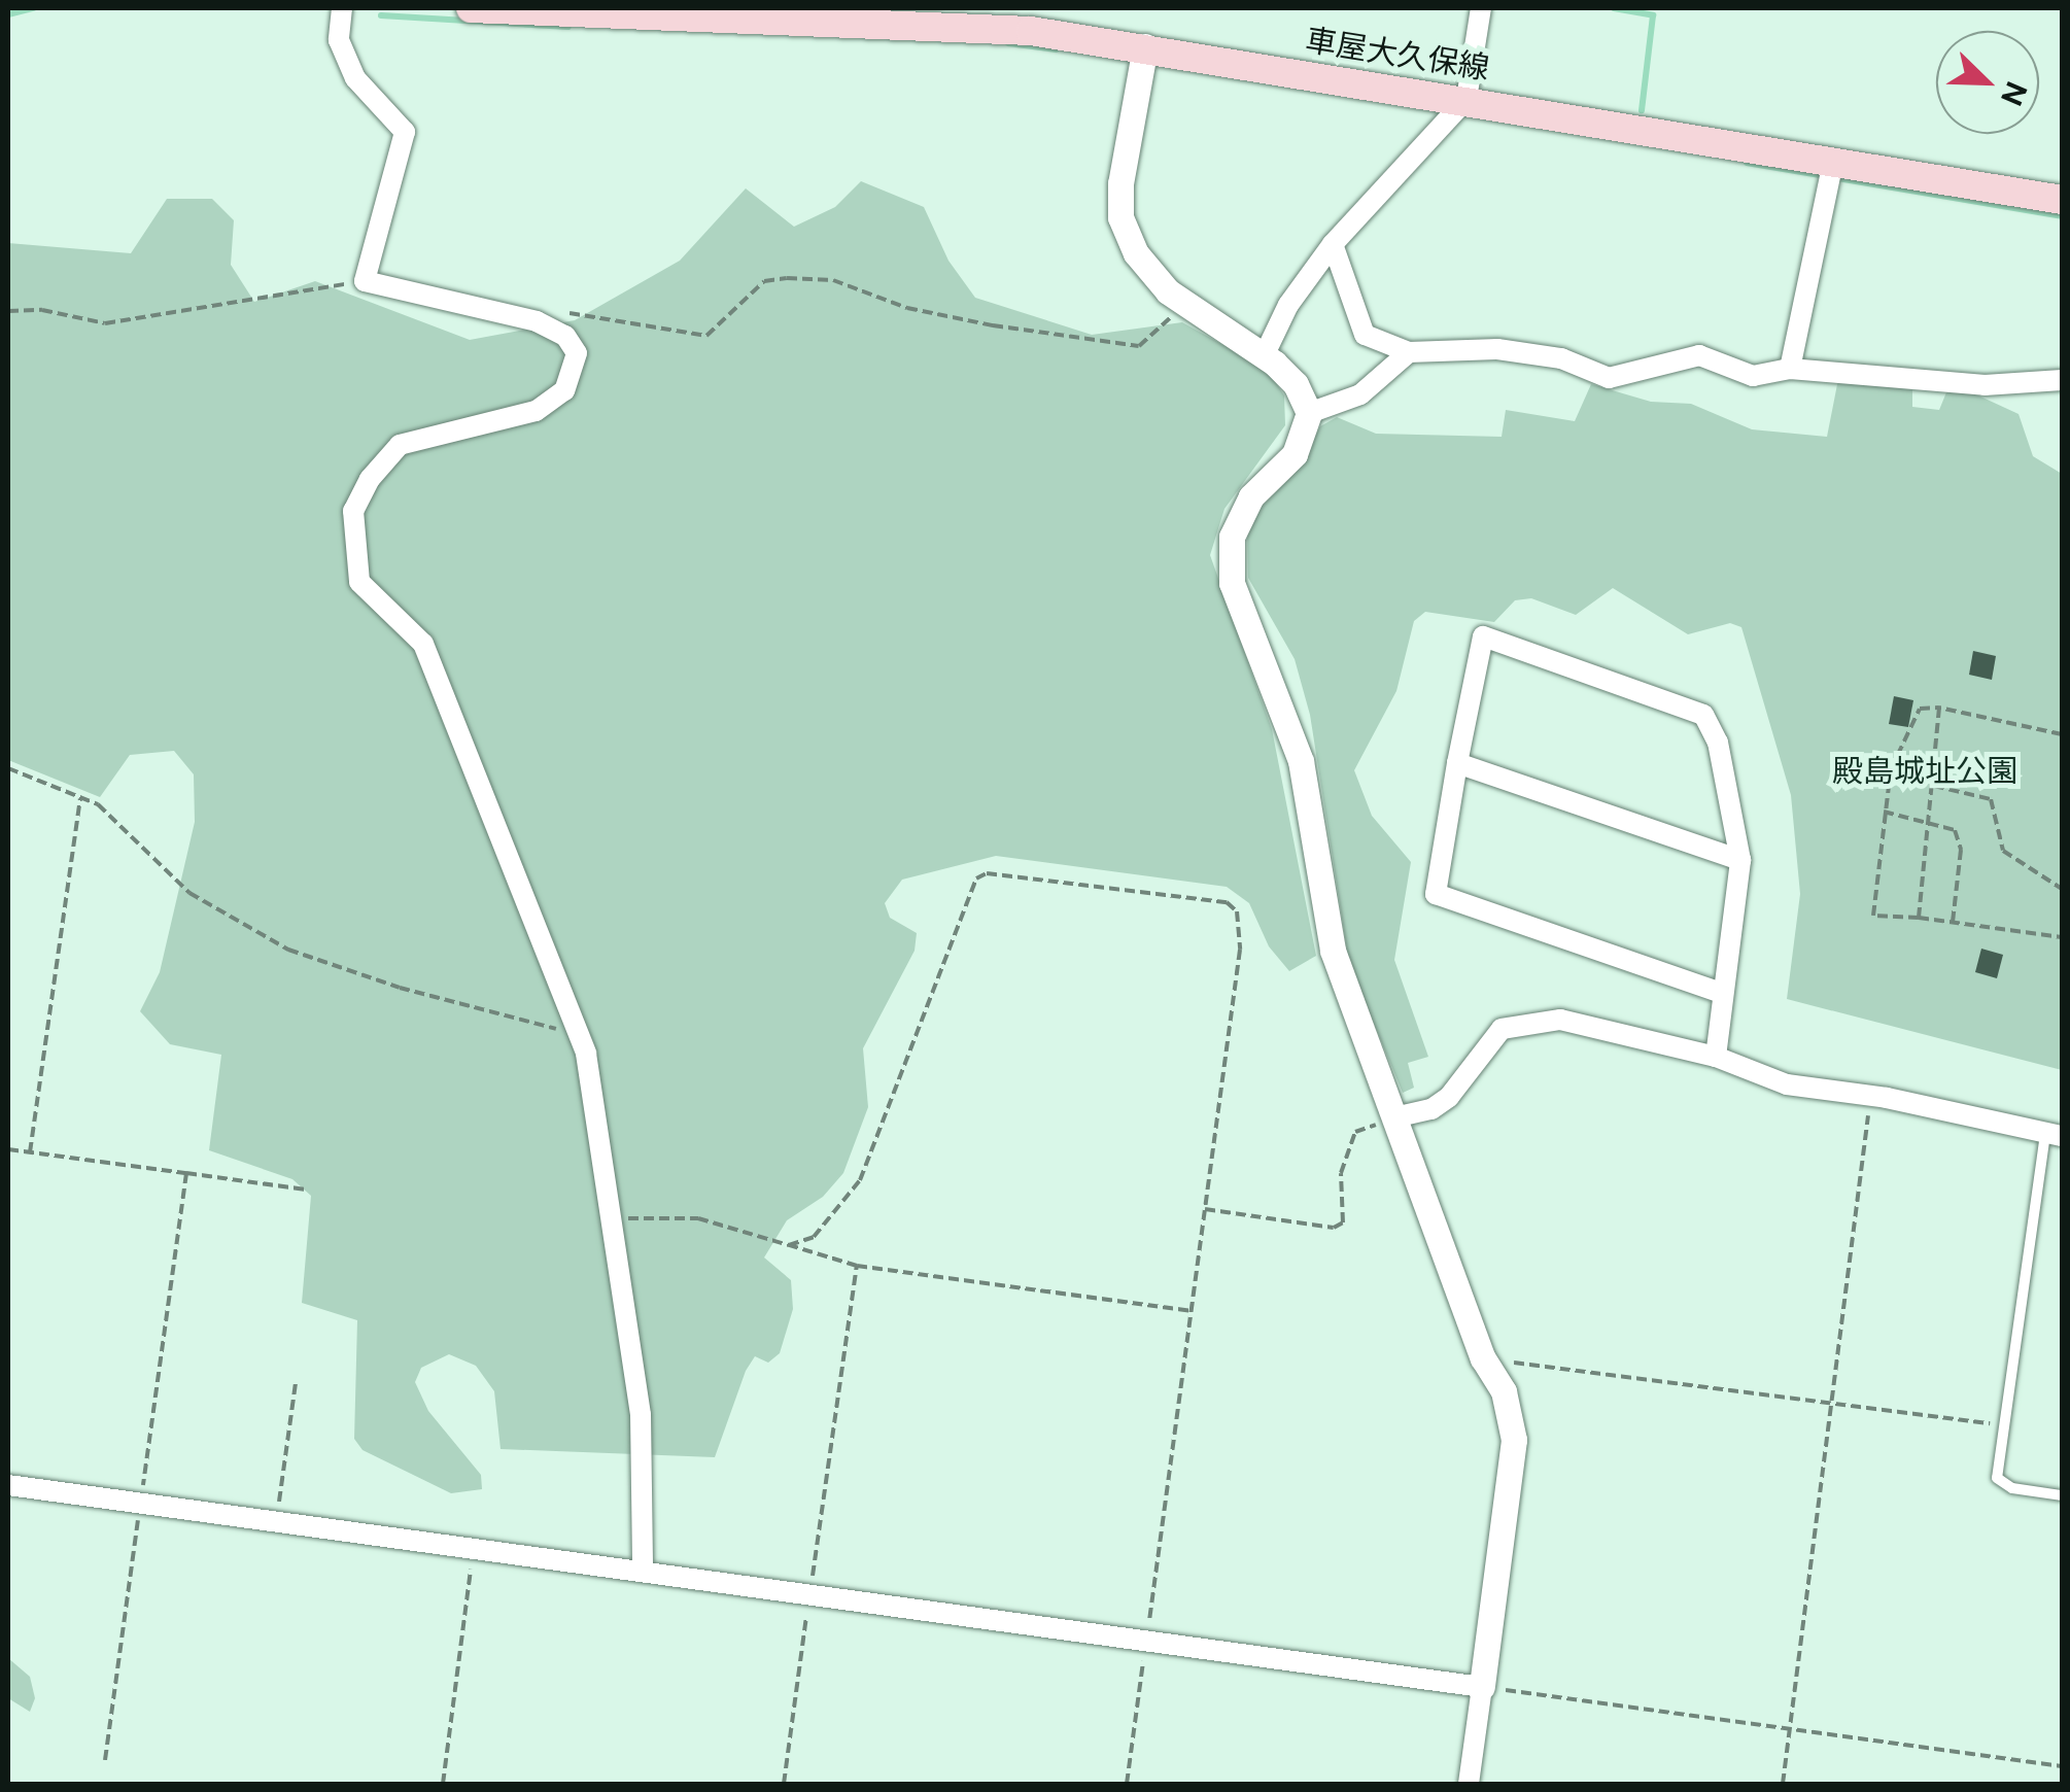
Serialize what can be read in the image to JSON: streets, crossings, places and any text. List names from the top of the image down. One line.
{"streets":{"main road":["車屋大久保線"]},"parks":["殿島城址公園"],"north":"bottom right"}
